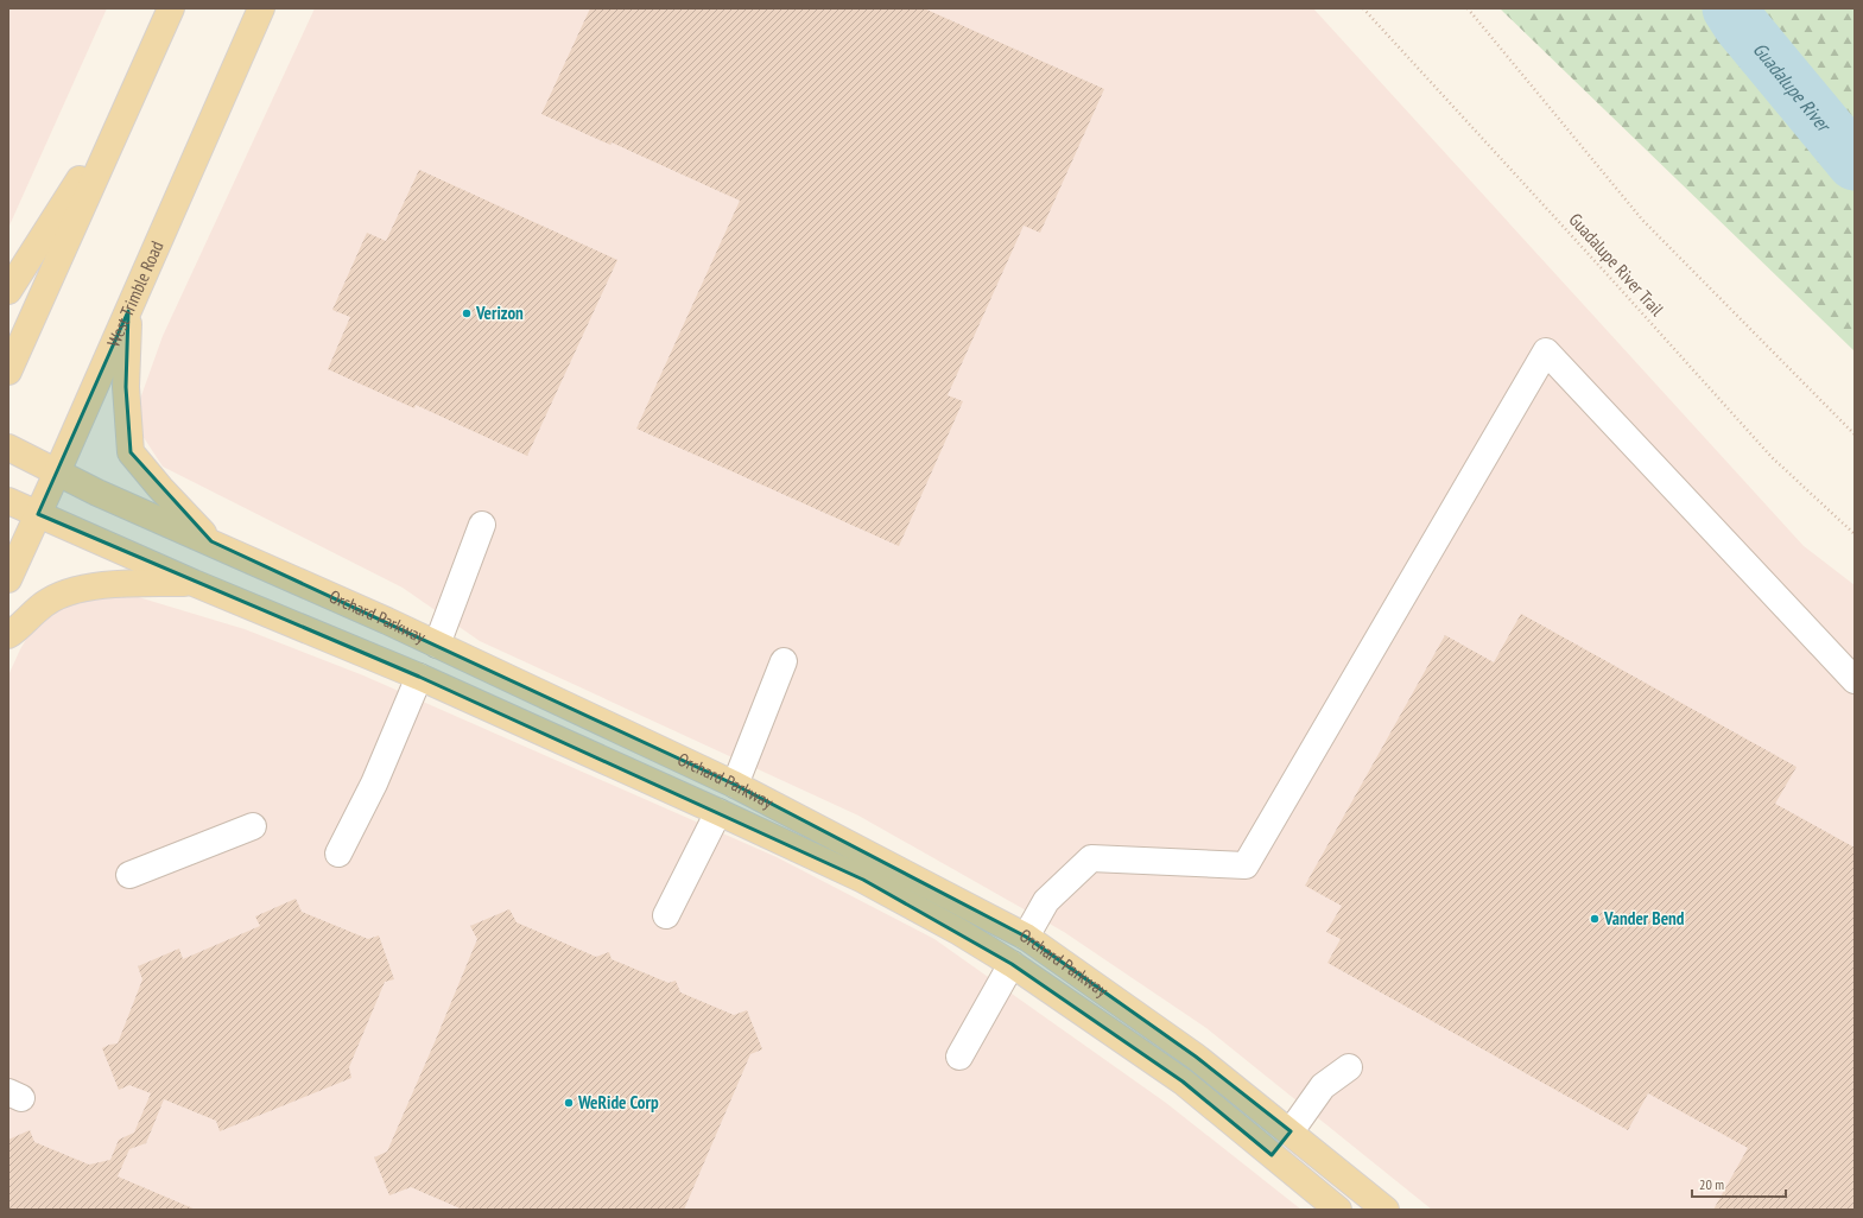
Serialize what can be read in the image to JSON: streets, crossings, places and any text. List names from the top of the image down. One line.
{"streets":{"main road":["West Trimble Road","Orchard Parkway"],"path":["Guadalupe River Trail"]},"crossings":[["West Trimble Road","Orchard Parkway"]],"water":["Guadalupe River"],"places":["Verizon","Vander Bend","WeRide Corp"],"scale_bar":"20 m"}
